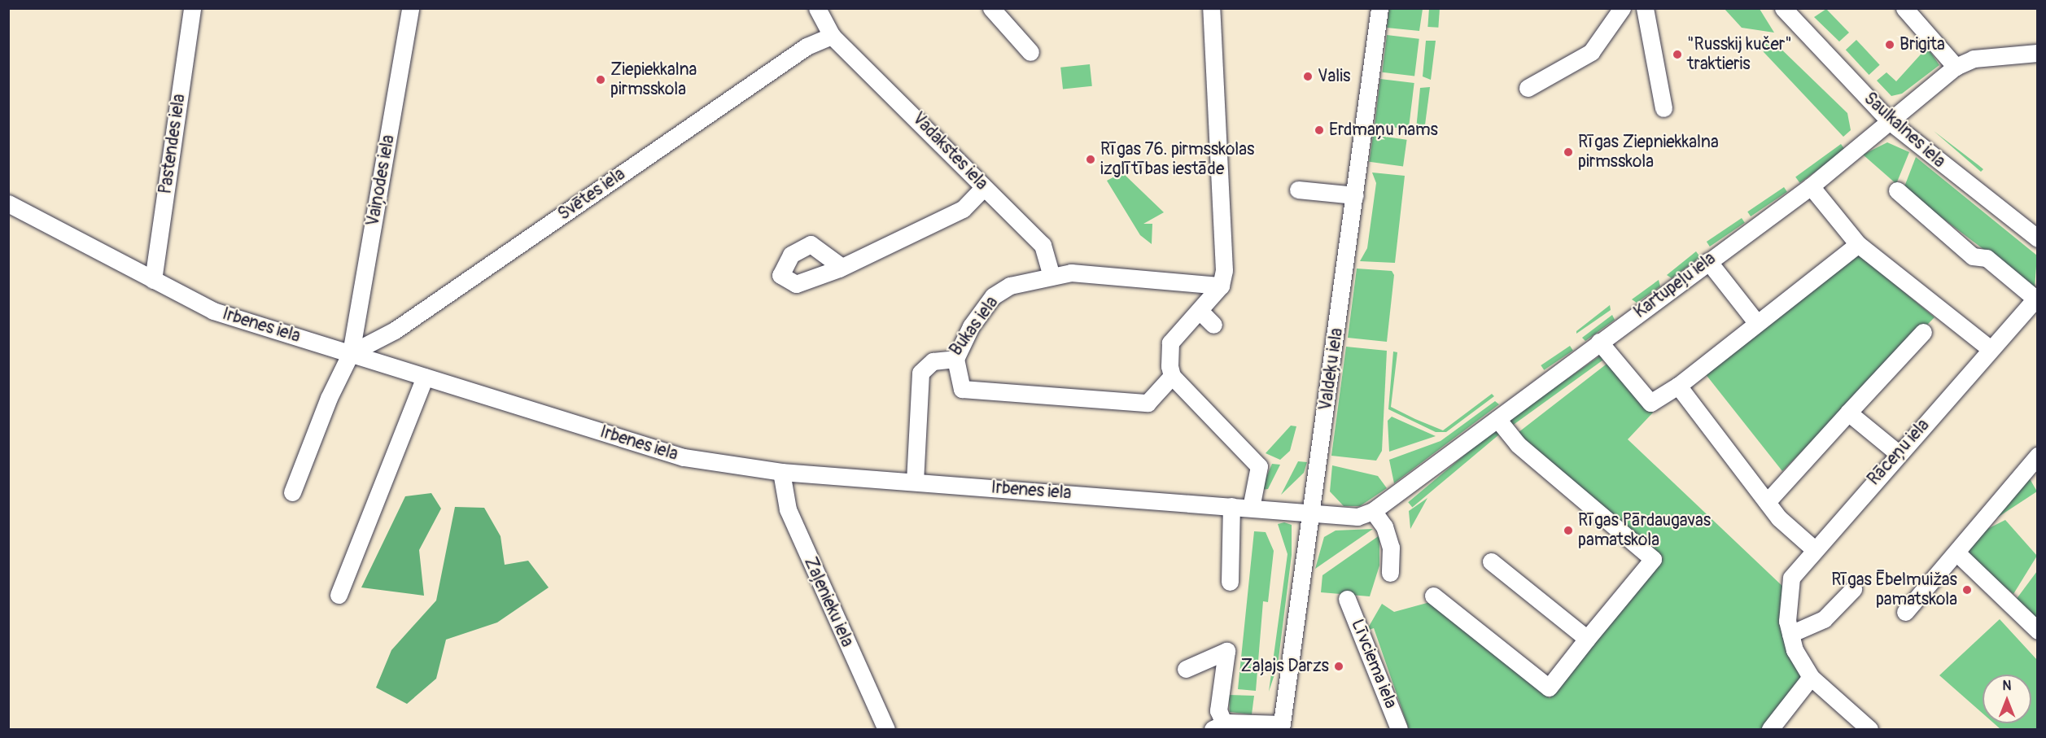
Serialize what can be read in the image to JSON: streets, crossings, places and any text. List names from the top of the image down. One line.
{"streets":{"street":["Saulkalnes iela","Pastendes iela","Vadakstes iela","Vaiņodes iela","Svētes iela","Kartupeļu iela","Irbenes iela","Bukas iela","Valdeķu iela","Rāceņu iela","Zaļenieku iela","Līvciema iela"]},"crossings":[["Saulkalnes iela","Kartupeļu iela"],["Pastendes iela","Irbenes iela"],["Vadakstes iela","Svētes iela"],["Vadakstes iela","Bukas iela"],["Vaiņodes iela","Svētes iela"],["Vaiņodes iela","Irbenes iela"],["Svētes iela","Irbenes iela"],["Kartupeļu iela","Irbenes iela"],["Kartupeļu iela","Valdeķu iela"],["Irbenes iela","Bukas iela"],["Irbenes iela","Valdeķu iela"],["Irbenes iela","Zaļenieku iela"]],"places":["Brigita","\"Russkij kučer\" traktieris","Valis","Ziepiekkalna pirmsskola","Erdmaņu nams","Rīgas Ziepniekkalna pirmsskola","Rīgas 76. pirmsskolas izglītības iestāde","Rīgas Pārdaugavas pamatskola","Rīgas Ēbelmuižas pamatskola","Zaļajs Darzs"],"north":"top"}
